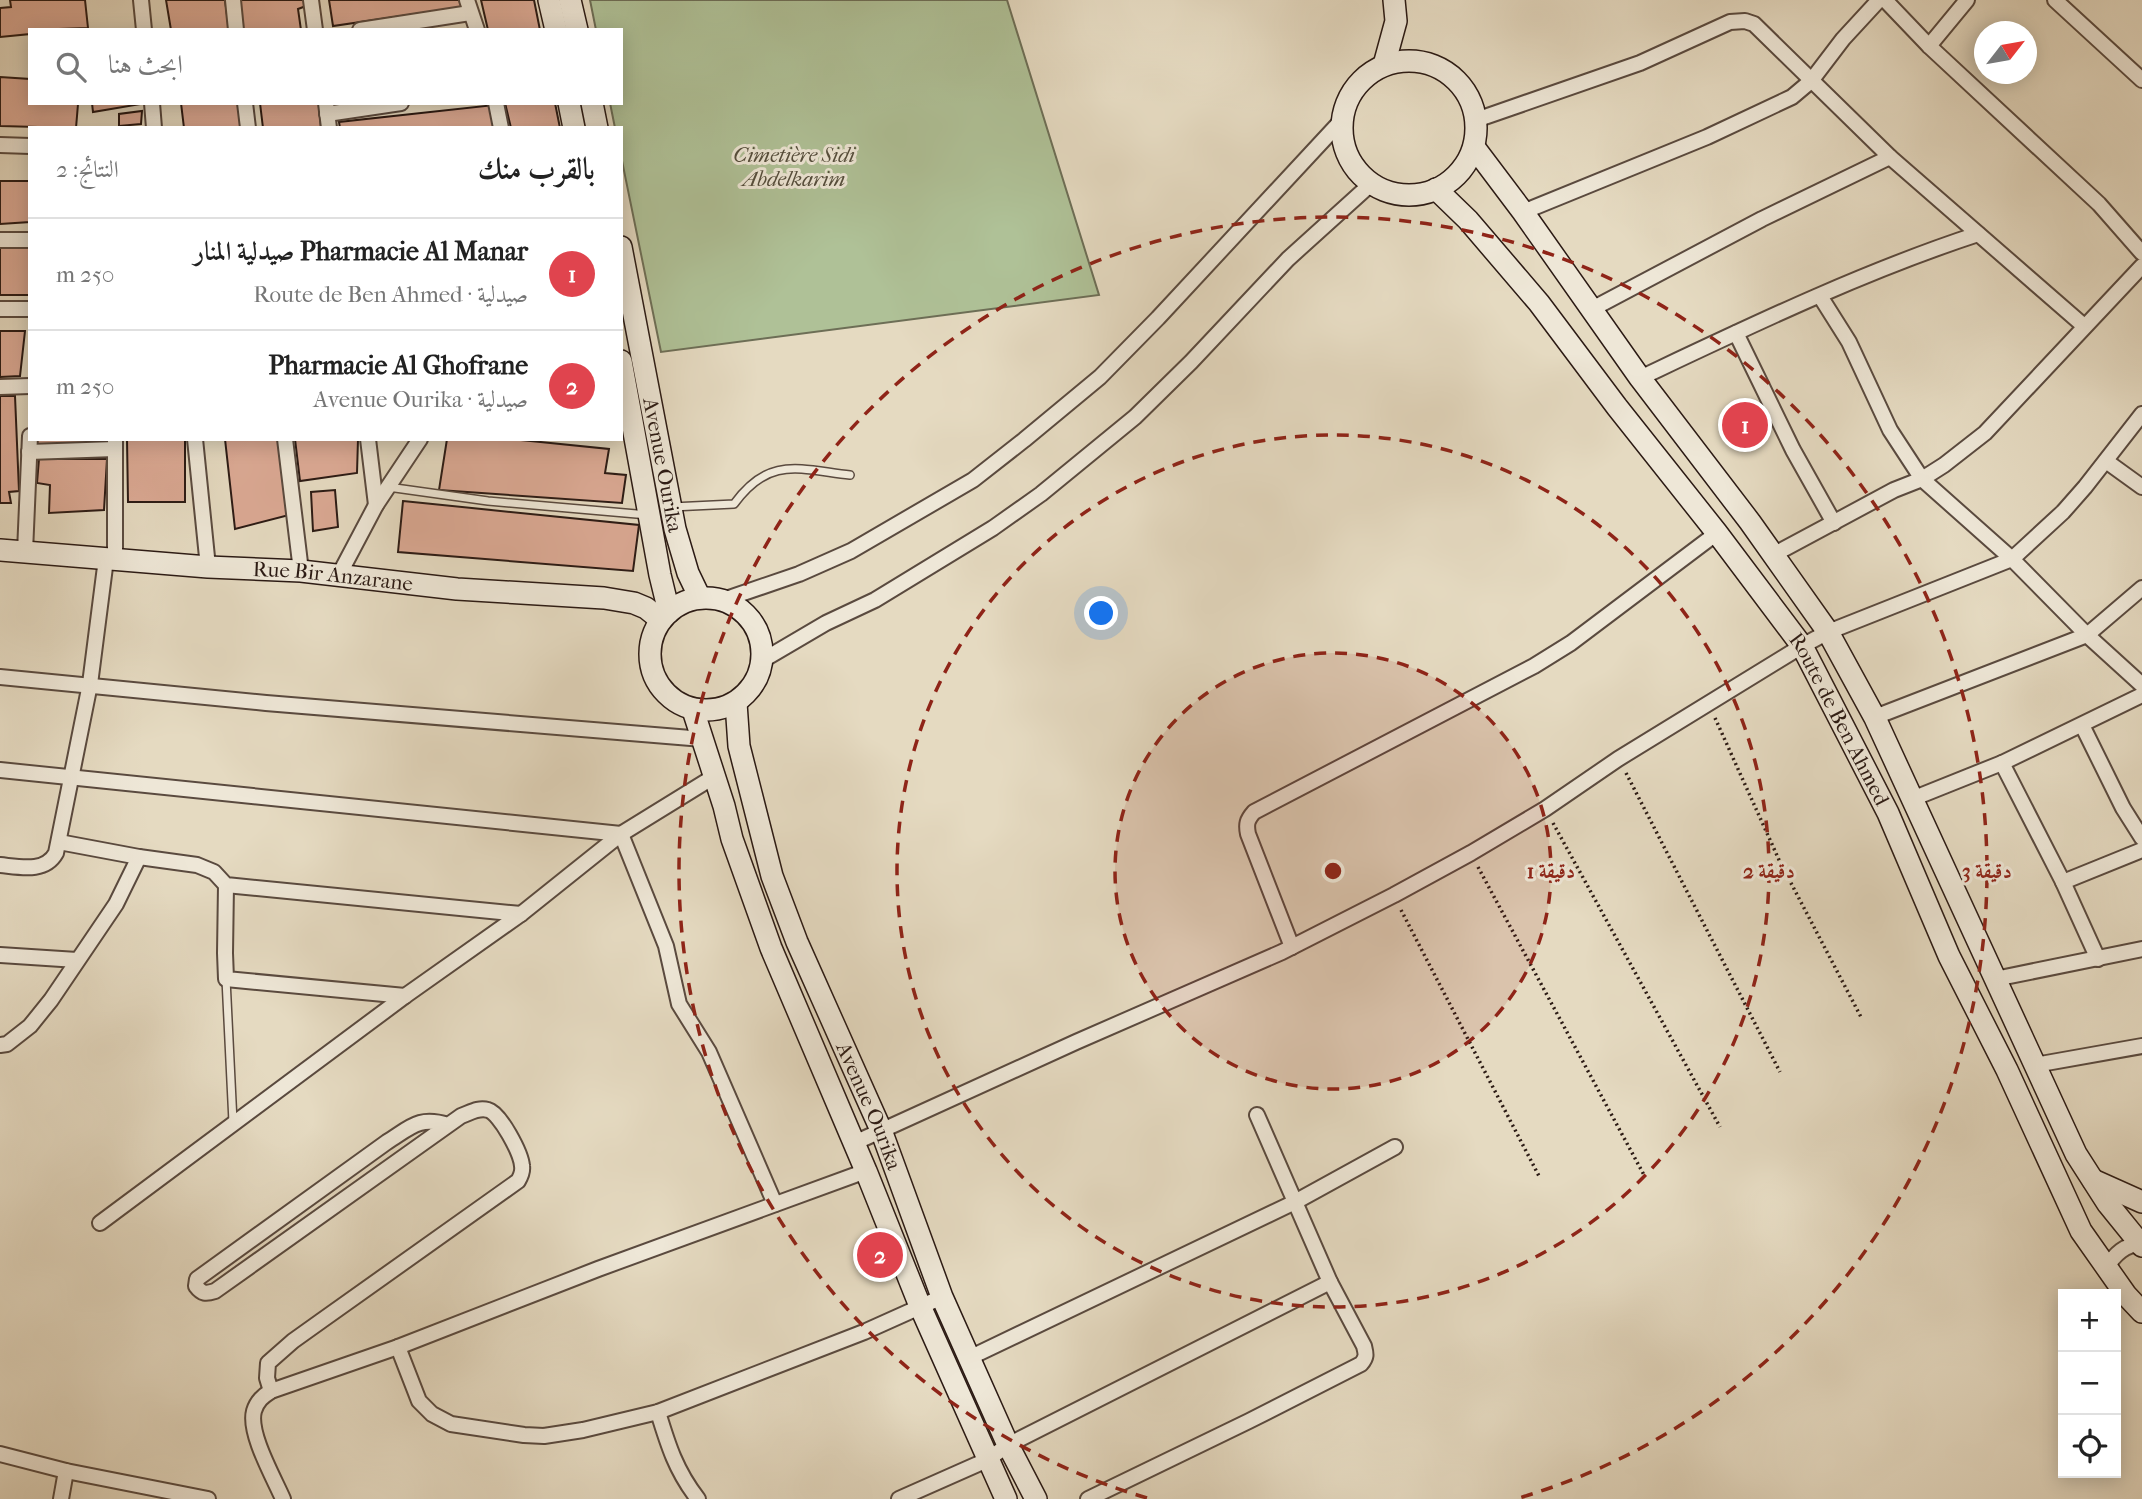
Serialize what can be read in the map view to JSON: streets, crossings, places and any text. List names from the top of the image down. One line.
{"streets":{"street":["Avenue Ourika","Rue Bir Anzarane","Route de Ben Ahmed"]},"crossings":[["Avenue Ourika","Rue Bir Anzarane"]],"parks":["Cimetière Sidi Abdelkarim"],"north":"top right","page":{"search":"ابحث هنا","heading":["بالقرب منك","النتائج: 2"],"list":[{"mark":"1","name":"Pharmacie Al Manar صيدلية المنار","note":"صيدلية · Route de Ben Ahmed","value":"250 m"},{"mark":"2","name":"Pharmacie Al Ghofrane","note":"صيدلية · Avenue Ourika","value":"250 m"}],"pins":["1","2"],"map_buttons":["+","−"]},"rings":["1 دقيقة","2 دقيقة","3 دقيقة"]}
